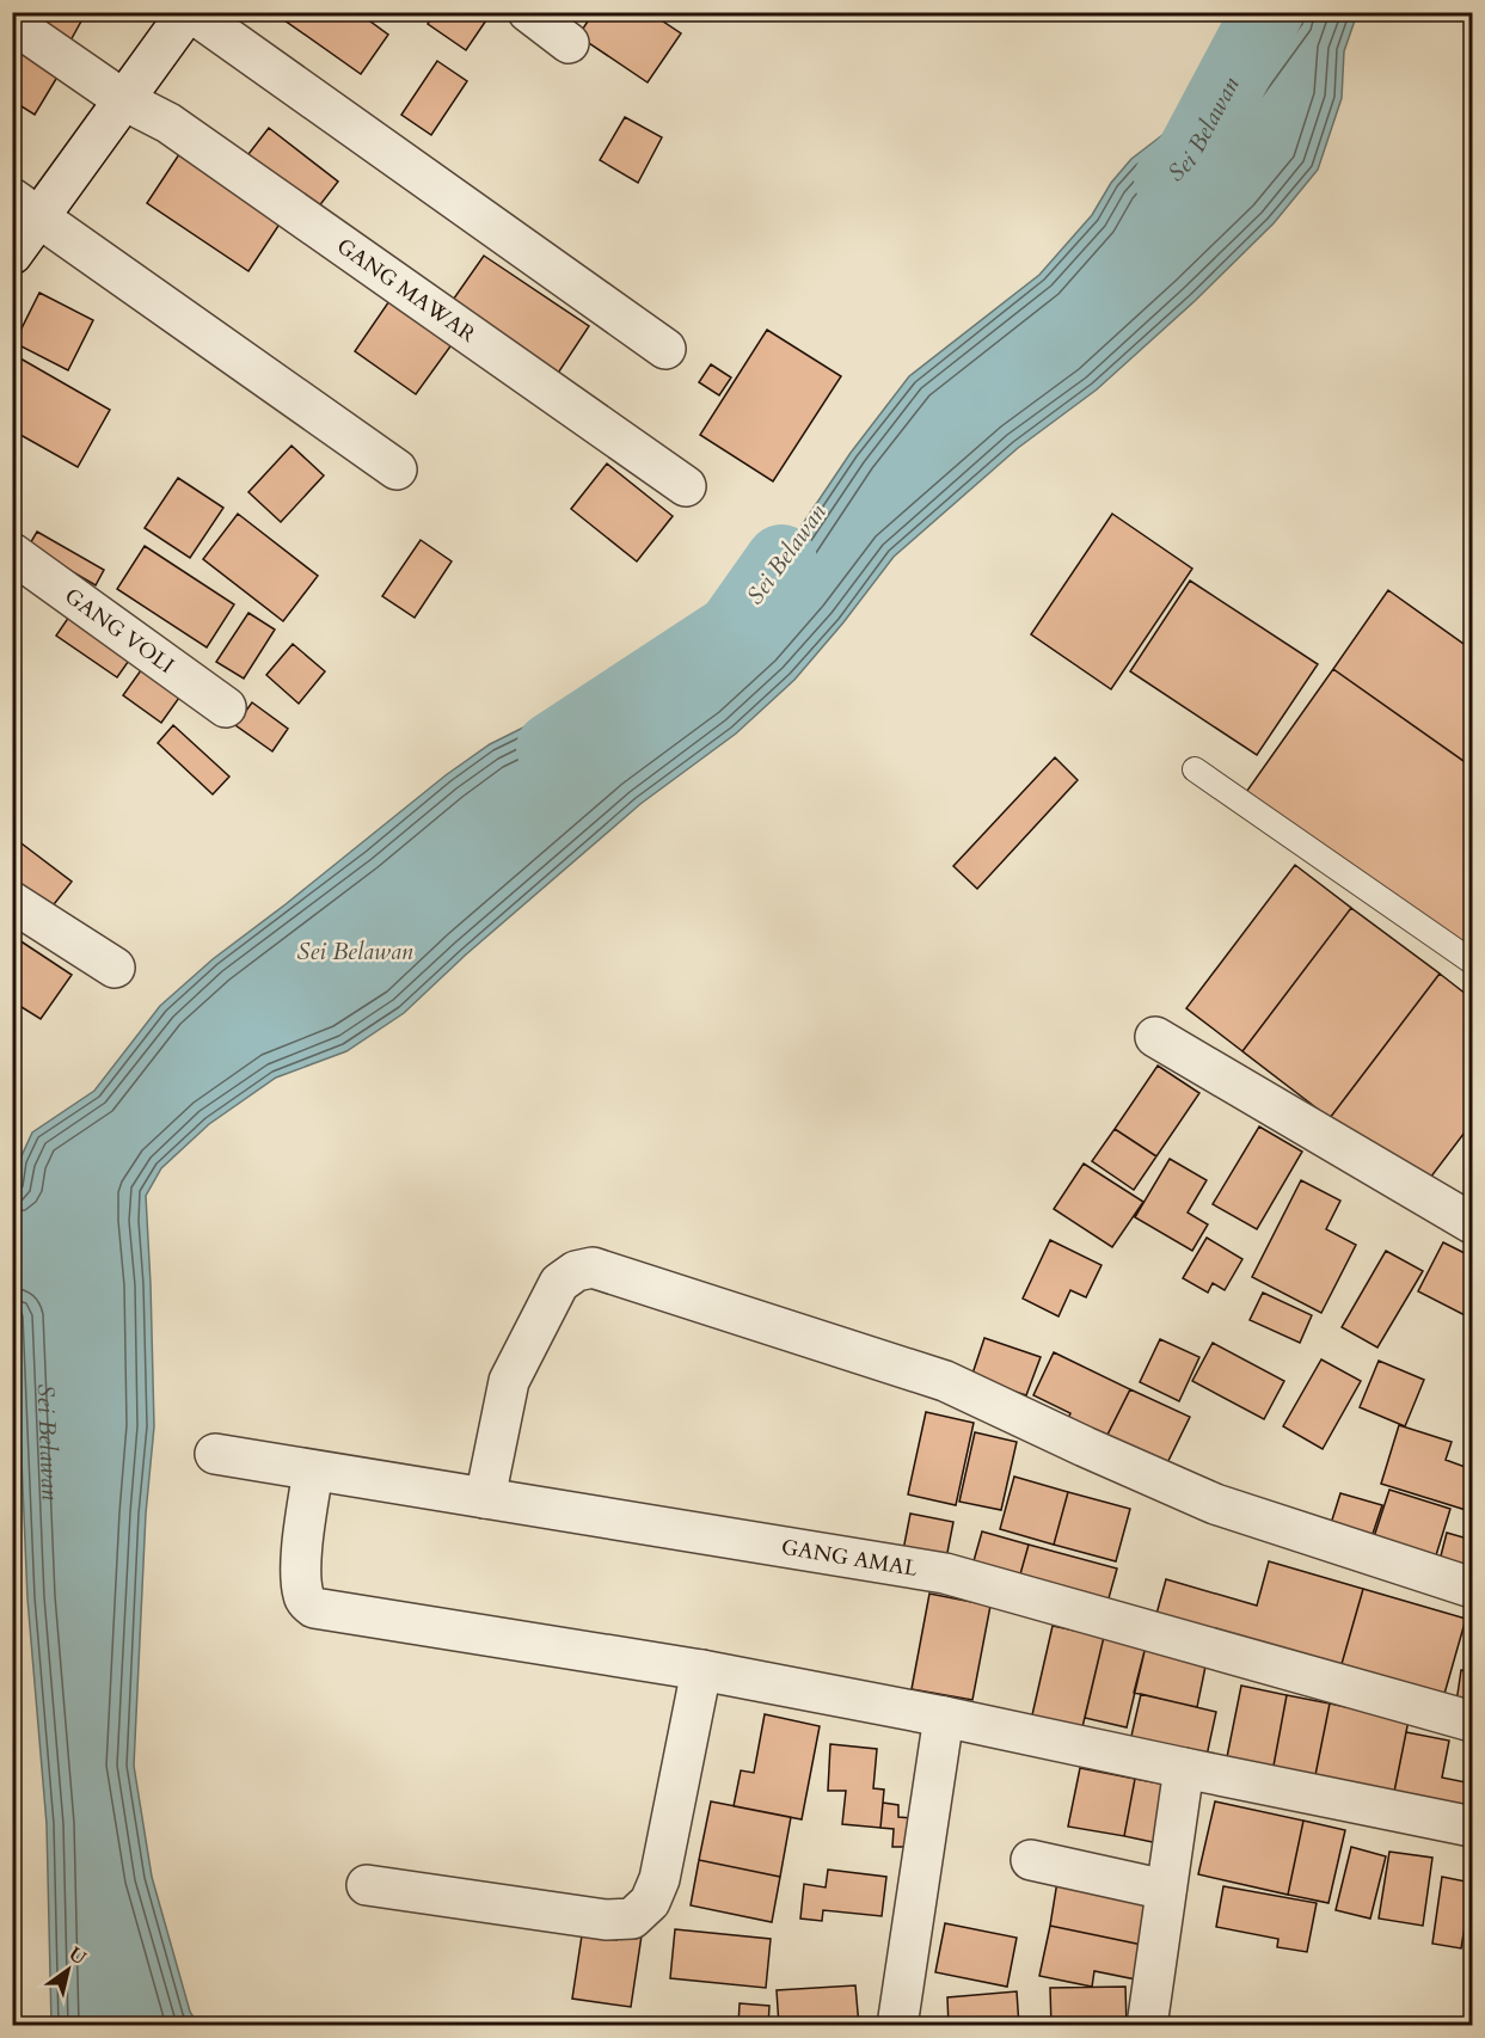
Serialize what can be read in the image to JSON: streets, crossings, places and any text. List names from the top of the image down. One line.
{"streets":{"street":["GANG MAWAR","GANG VOLI","GANG AMAL"]},"water":["Sei Belawan"],"north":"top right"}
